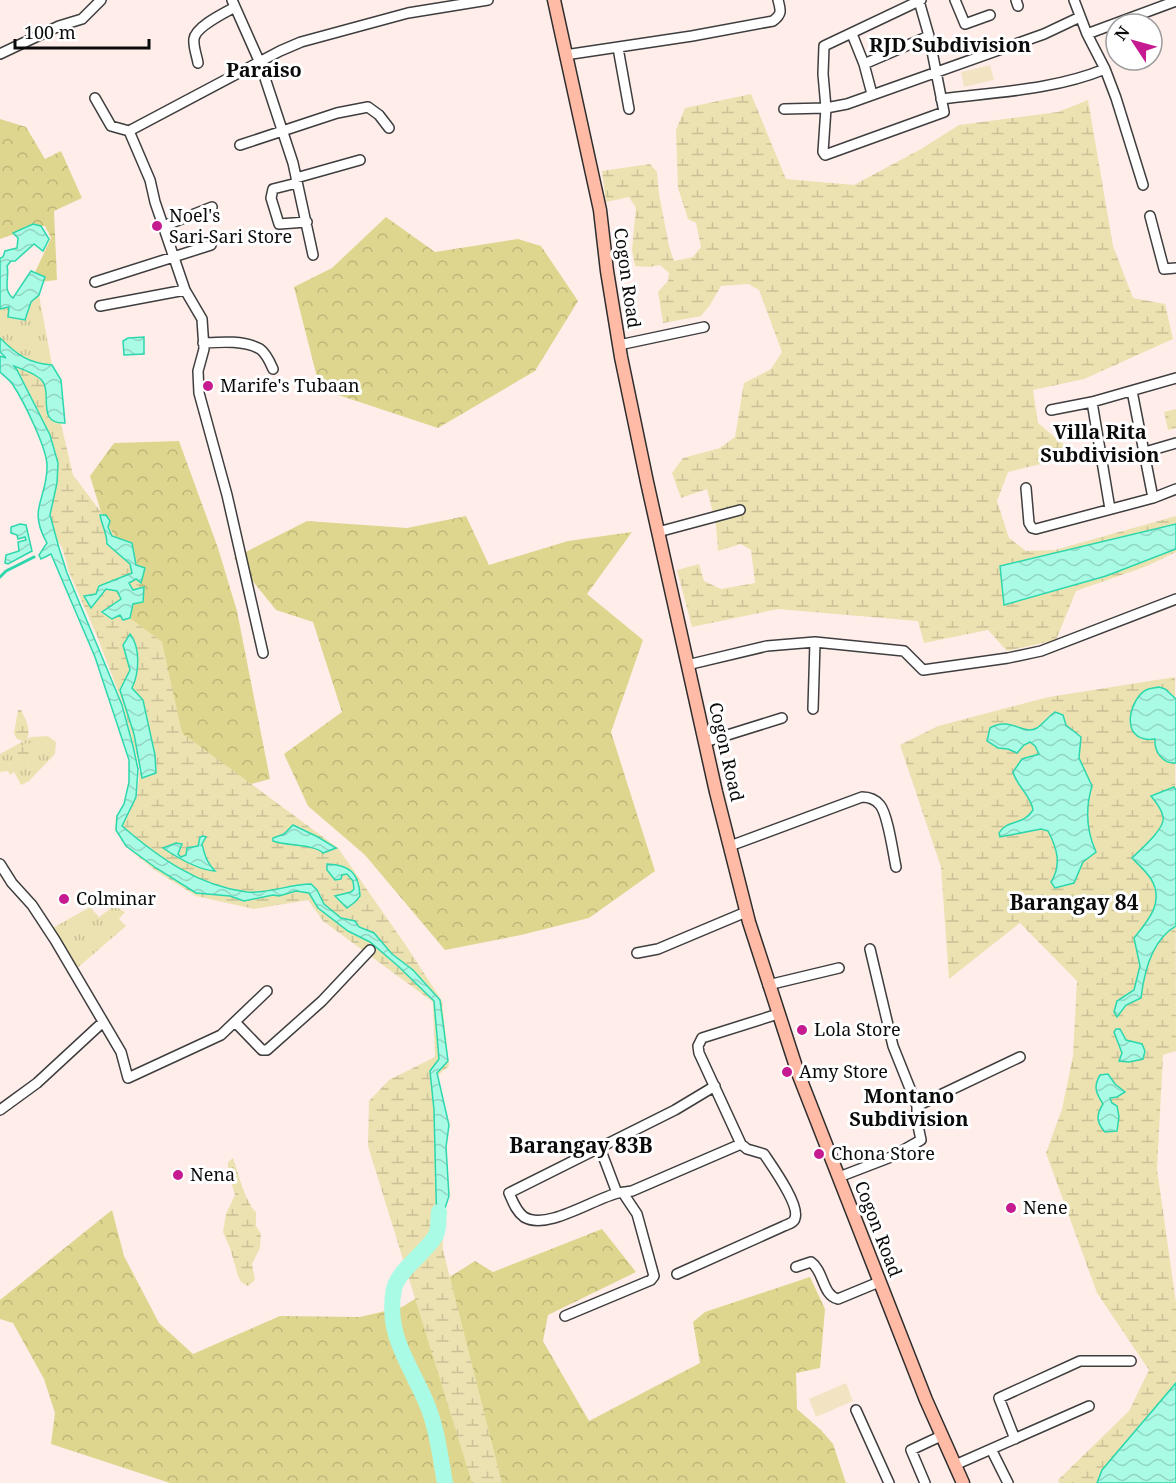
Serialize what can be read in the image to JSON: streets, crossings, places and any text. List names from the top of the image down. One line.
{"streets":{"street":["Cogon Road"]},"districts":["RJD Subdivision","Paraiso","Villa Rita Subdivision","Barangay 84","Montano Subdivision","Barangay 83B"],"places":["Noel's Sari-Sari Store","Marife's Tubaan","Colminar","Lola Store","Amy Store","Chona Store","Nena","Nene"],"scale_bar":"100 m","north":"top left"}
